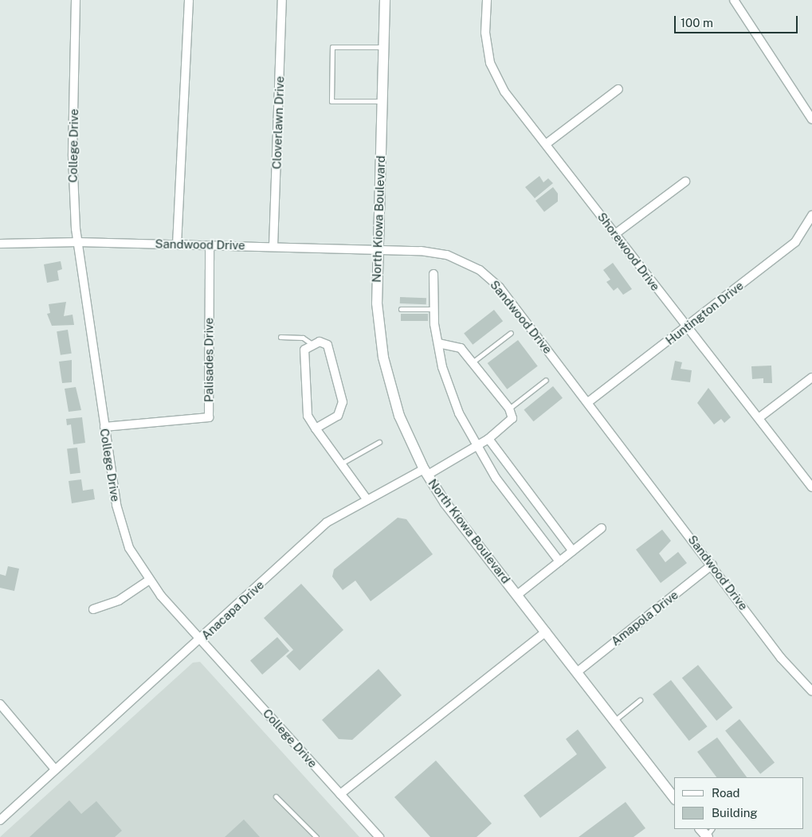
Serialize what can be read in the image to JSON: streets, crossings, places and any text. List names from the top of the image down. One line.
{"streets":{"street":["Cloverlawn Drive","College Drive","North Kiowa Boulevard","Sandwood Drive","Shorewood Drive","Huntington Drive","Palisades Drive","Anacapa Drive","Amapola Drive"]},"crossings":[["Cloverlawn Drive","Sandwood Drive"],["College Drive","Sandwood Drive"],["College Drive","Palisades Drive"],["College Drive","Anacapa Drive"],["North Kiowa Boulevard","Sandwood Drive"],["North Kiowa Boulevard","Anacapa Drive"],["North Kiowa Boulevard","Amapola Drive"],["Sandwood Drive","Huntington Drive"],["Sandwood Drive","Palisades Drive"],["Sandwood Drive","Amapola Drive"],["Shorewood Drive","Huntington Drive"]],"legend":["Road","Building"],"scale_bar":"100 m"}
